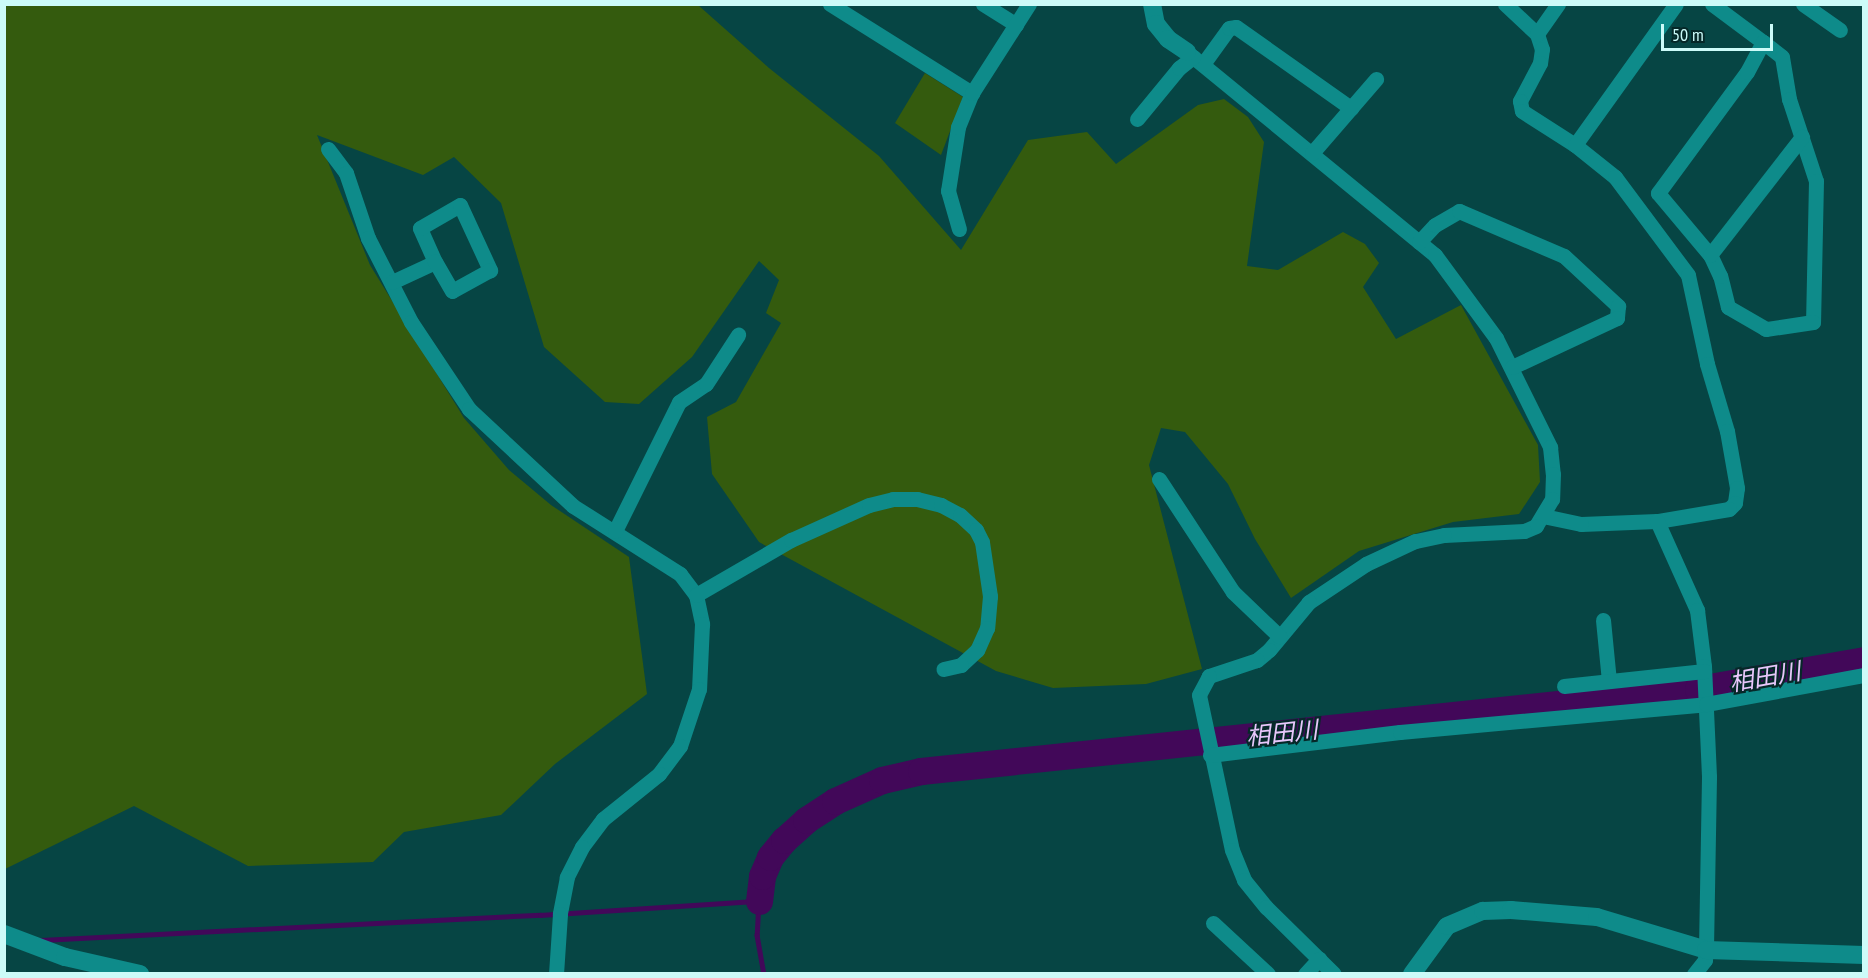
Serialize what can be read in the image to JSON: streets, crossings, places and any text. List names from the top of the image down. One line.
{"water":["相田川"],"scale_bar":"50 m"}
